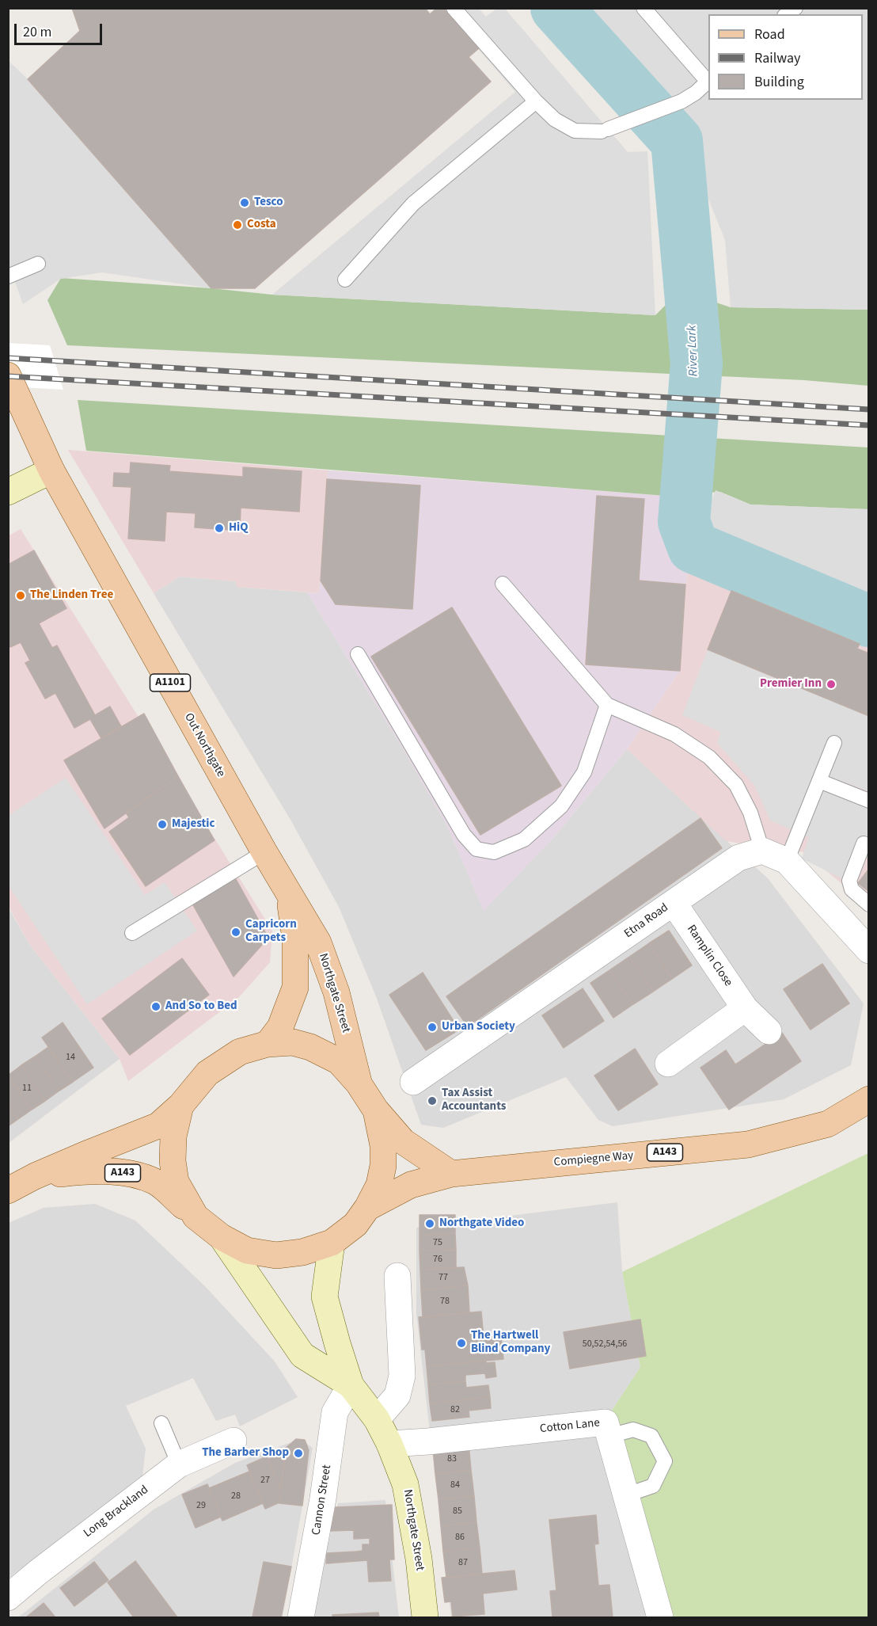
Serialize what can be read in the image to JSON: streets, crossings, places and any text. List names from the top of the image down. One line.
{"streets":{"main road":["A1101","Out Northgate","Northgate Street","A143","Compiegne Way"],"street":["Etna Road","Ramplin Close","Cotton Lane","Cannon Street","Long Brackland"]},"crossings":[["A1101","Out Northgate"],["A1101","Northgate Street"],["Out Northgate","Northgate Street"],["Etna Road","Ramplin Close"],["Northgate Street","Cotton Lane"],["Northgate Street","Cannon Street"]],"water":["River Lark"],"places":["Tesco","Costa","HiQ","The Linden Tree","Premier Inn","Majestic","Capricorn Carpets","And So to Bed","Urban Society","Tax Assist Accountants","Northgate Video","The Hartwell Blind Company","The Barber Shop"],"house_numbers":["14","11","75","76","77","78","50,52,54,56","82","83","27","84","28","29","85","86","87"],"legend":["Road","Railway","Building"],"scale_bar":"20 m"}
